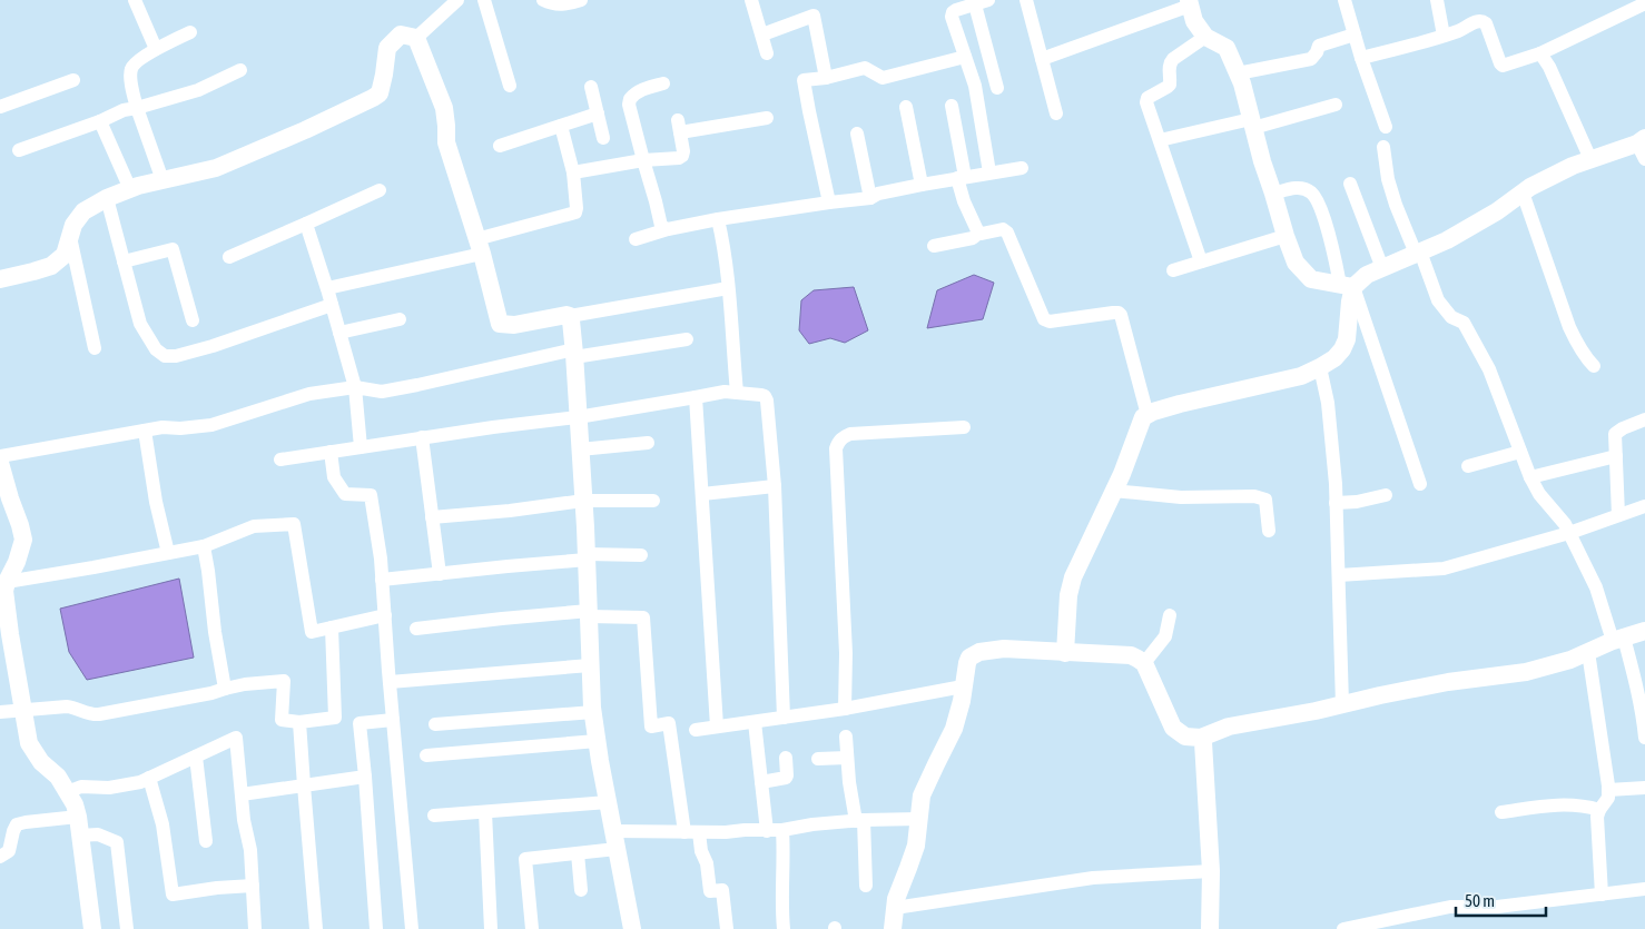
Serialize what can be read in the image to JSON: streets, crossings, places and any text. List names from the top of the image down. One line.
{"scale_bar":"50 m"}
